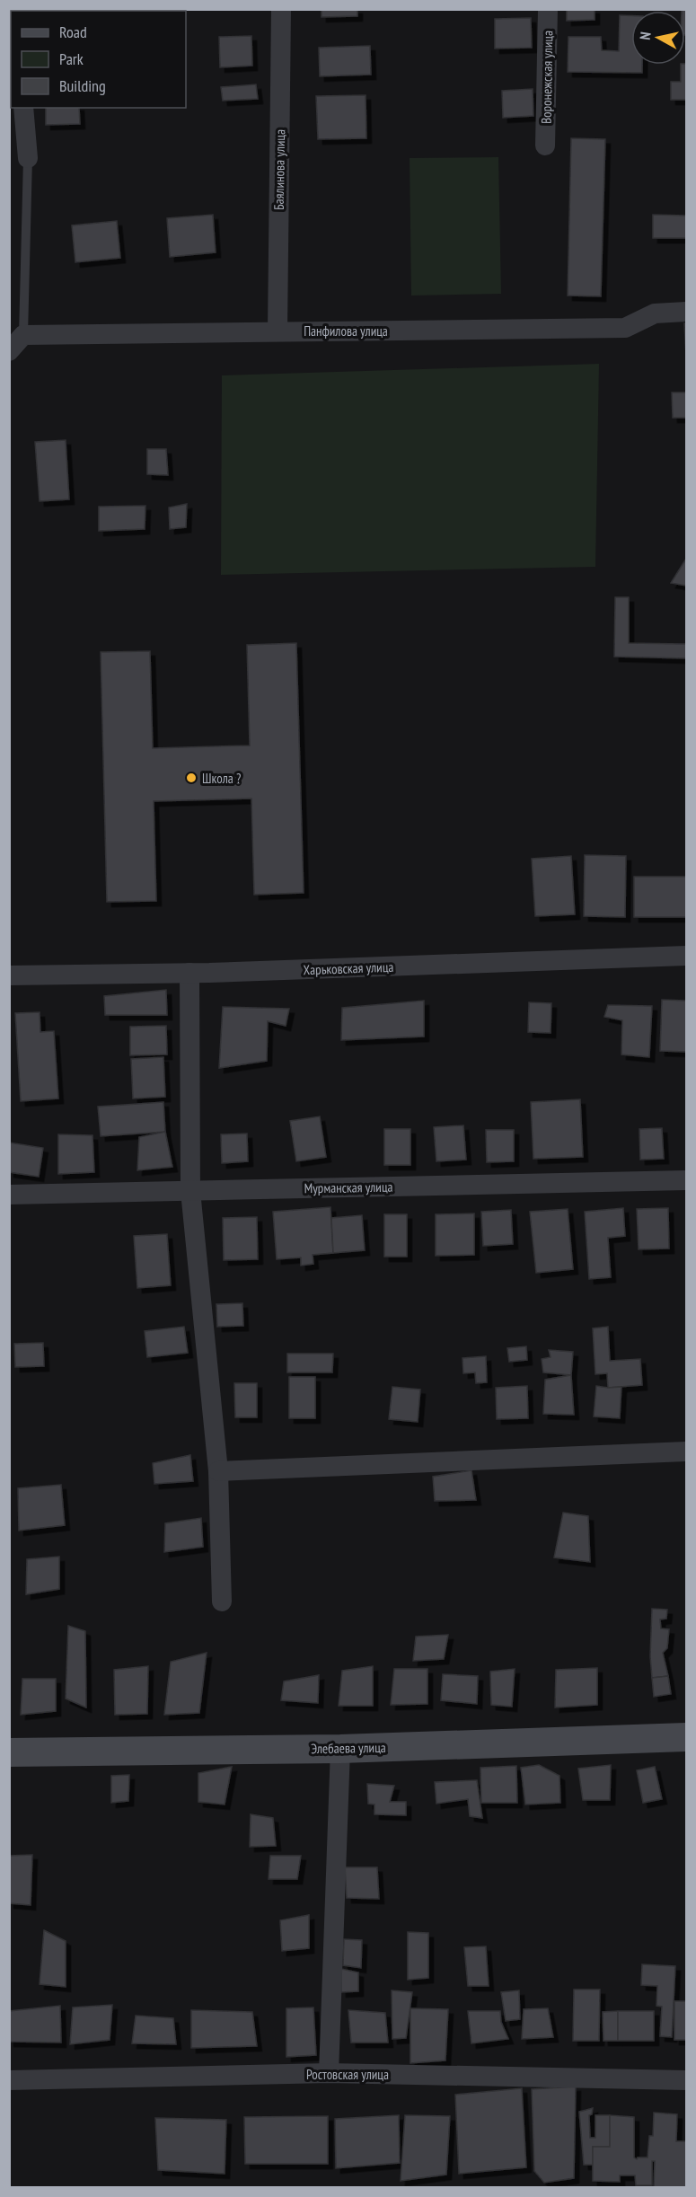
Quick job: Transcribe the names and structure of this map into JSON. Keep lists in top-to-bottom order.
{
  "streets": {
    "main road": ["Элебаева улица"],
    "street": [
      "Воронежская улица",
      "Баялинова улица",
      "Панфилова улица",
      "Харьковская улица",
      "Мурманская улица",
      "Ростовская улица"
    ]
  },
  "crossings": [
    ["Баялинова улица", "Панфилова улица"]
  ],
  "places": ["Школа ?"],
  "legend": ["Road", "Park", "Building"],
  "north": "left"
}
